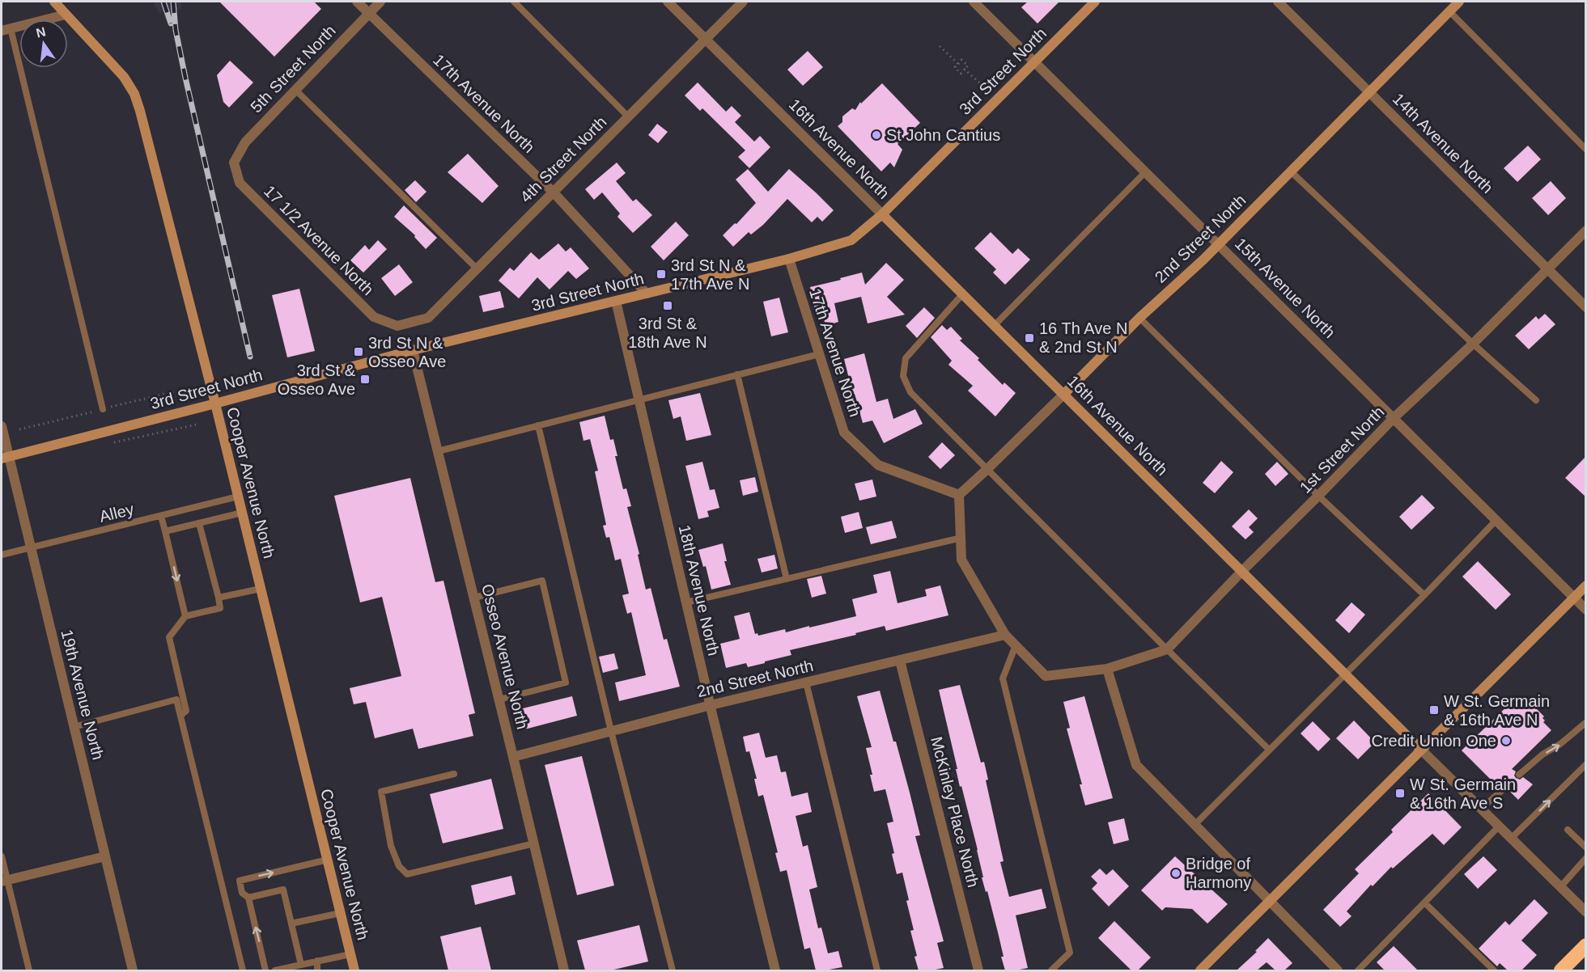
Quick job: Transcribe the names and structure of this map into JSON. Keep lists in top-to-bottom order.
{
  "streets": {
    "street": [
      "5th Street North",
      "3rd Street North",
      "17th Avenue North",
      "14th Avenue North",
      "16th Avenue North",
      "4th Street North",
      "2nd Street North",
      "17 1/2 Avenue North",
      "15th Avenue North",
      "1st Street North",
      "Cooper Avenue North",
      "18th Avenue North",
      "Osseo Avenue North",
      "19th Avenue North",
      "McKinley Place North"
    ],
    "lane": ["Alley"]
  },
  "crossings": [
    ["5th Street North", "17th Avenue North"],
    ["5th Street North", "17 1/2 Avenue North"],
    ["3rd Street North", "17th Avenue North"],
    ["3rd Street North", "16th Avenue North"],
    ["3rd Street North", "15th Avenue North"],
    ["3rd Street North", "Cooper Avenue North"],
    ["3rd Street North", "18th Avenue North"],
    ["3rd Street North", "Osseo Avenue North"],
    ["3rd Street North", "19th Avenue North"],
    ["17th Avenue North", "4th Street North"],
    ["17th Avenue North", "2nd Street North"],
    ["14th Avenue North", "2nd Street North"],
    ["14th Avenue North", "1st Street North"],
    ["16th Avenue North", "4th Street North"],
    ["16th Avenue North", "2nd Street North"],
    ["16th Avenue North", "1st Street North"],
    ["4th Street North", "17 1/2 Avenue North"],
    ["2nd Street North", "15th Avenue North"],
    ["2nd Street North", "18th Avenue North"],
    ["2nd Street North", "Osseo Avenue North"],
    ["2nd Street North", "McKinley Place North"],
    ["15th Avenue North", "1st Street North"],
    ["Cooper Avenue North", "Alley"],
    ["Alley", "19th Avenue North"]
  ],
  "places": {
    "other": ["St John Cantius", "Credit Union One", "Bridge of Harmony"],
    "transit": [
      "3rd St N & 17th Ave N",
      "3rd St & 18th Ave N",
      "16 Th Ave N & 2nd St N",
      "3rd St N & Osseo Ave",
      "3rd St & Osseo Ave",
      "W St. Germain & 16th Ave N",
      "W St. Germain & 16th Ave S"
    ]
  },
  "north": "top"
}
